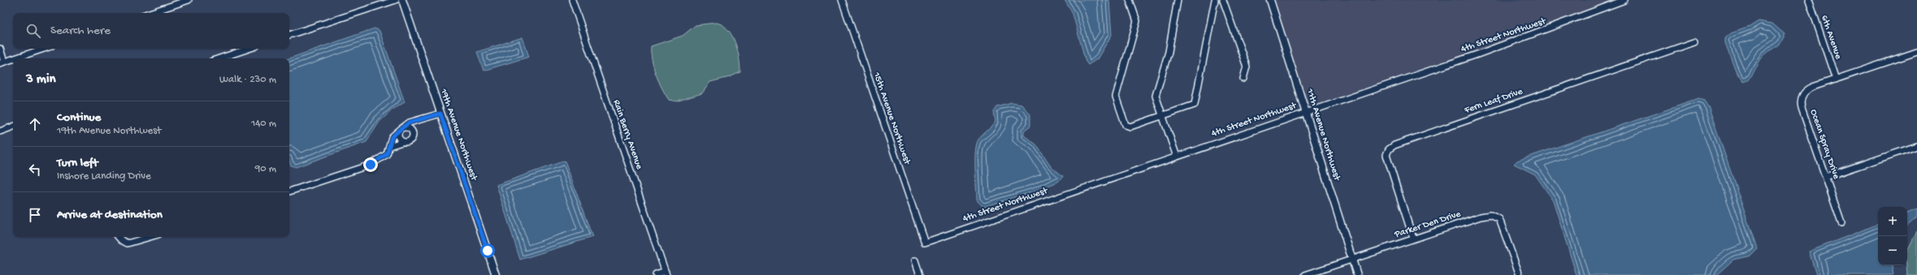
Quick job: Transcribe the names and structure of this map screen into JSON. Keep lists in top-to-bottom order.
{
  "streets": {
    "street": [
      "4th Street Northwest",
      "6th Avenue",
      "Fern Leaf Drive",
      "15th Avenue Northwest",
      "19th Avenue Northwest",
      "Rain Berry Avenue",
      "11th Avenue Northwest",
      "Ocean Spray Drive",
      "Parker Den Drive"
    ]
  },
  "crossings": [
    ["4th Street Northwest", "15th Avenue Northwest"],
    ["4th Street Northwest", "11th Avenue Northwest"],
    ["6th Avenue", "Ocean Spray Drive"],
    ["Fern Leaf Drive", "Parker Den Drive"],
    ["11th Avenue Northwest", "Parker Den Drive"]
  ],
  "page": {
    "search": "Search here",
    "heading": ["3 min", "Walk · 230 m"],
    "list": [
      ["Continue", "19th Avenue Northwest", "140 m"],
      ["Turn left", "Inshore Landing Drive", "90 m"],
      "Arrive at destination"
    ],
    "map_buttons": ["+", "−"]
  }
}
